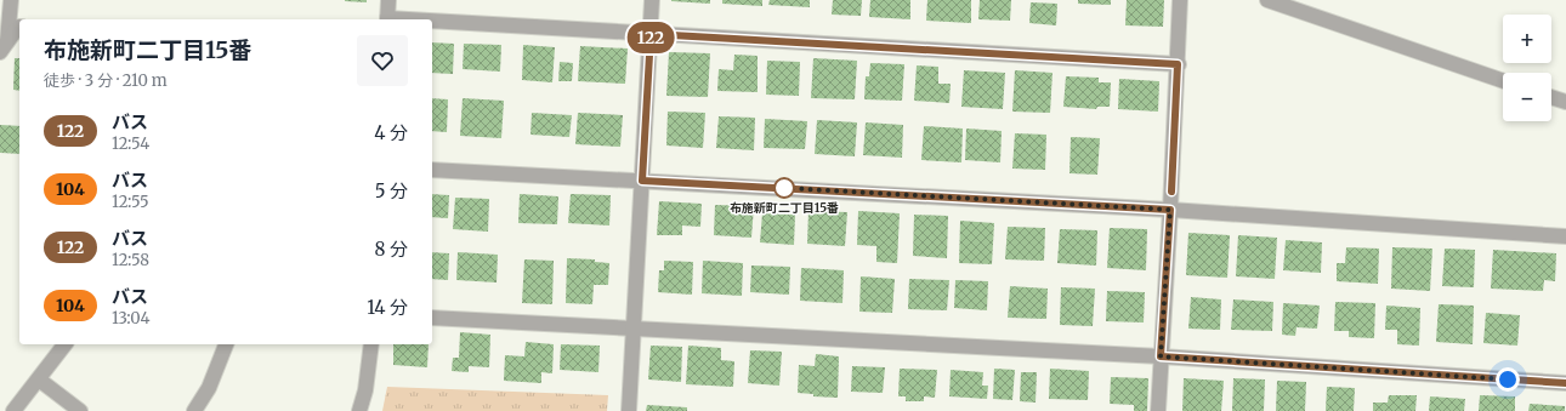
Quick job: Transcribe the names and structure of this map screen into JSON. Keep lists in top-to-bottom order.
{
  "places": ["布施新町二丁目15番"],
  "lines": ["bus line 122"],
  "page": {
    "on_map": "122",
    "map_buttons": ["+", "−"],
    "heading": ["布施新町二丁目15番", "徒歩 · 3 分 · 210 m"],
    "list": [
      {
        "mark": "122",
        "name": "バス",
        "note": "12:54",
        "value": "4 分"
      },
      {
        "mark": "104",
        "name": "バス",
        "note": "12:55",
        "value": "5 分"
      },
      {
        "mark": "122",
        "name": "バス",
        "note": "12:58",
        "value": "8 分"
      },
      {
        "mark": "104",
        "name": "バス",
        "note": "13:04",
        "value": "14 分"
      }
    ]
  }
}
